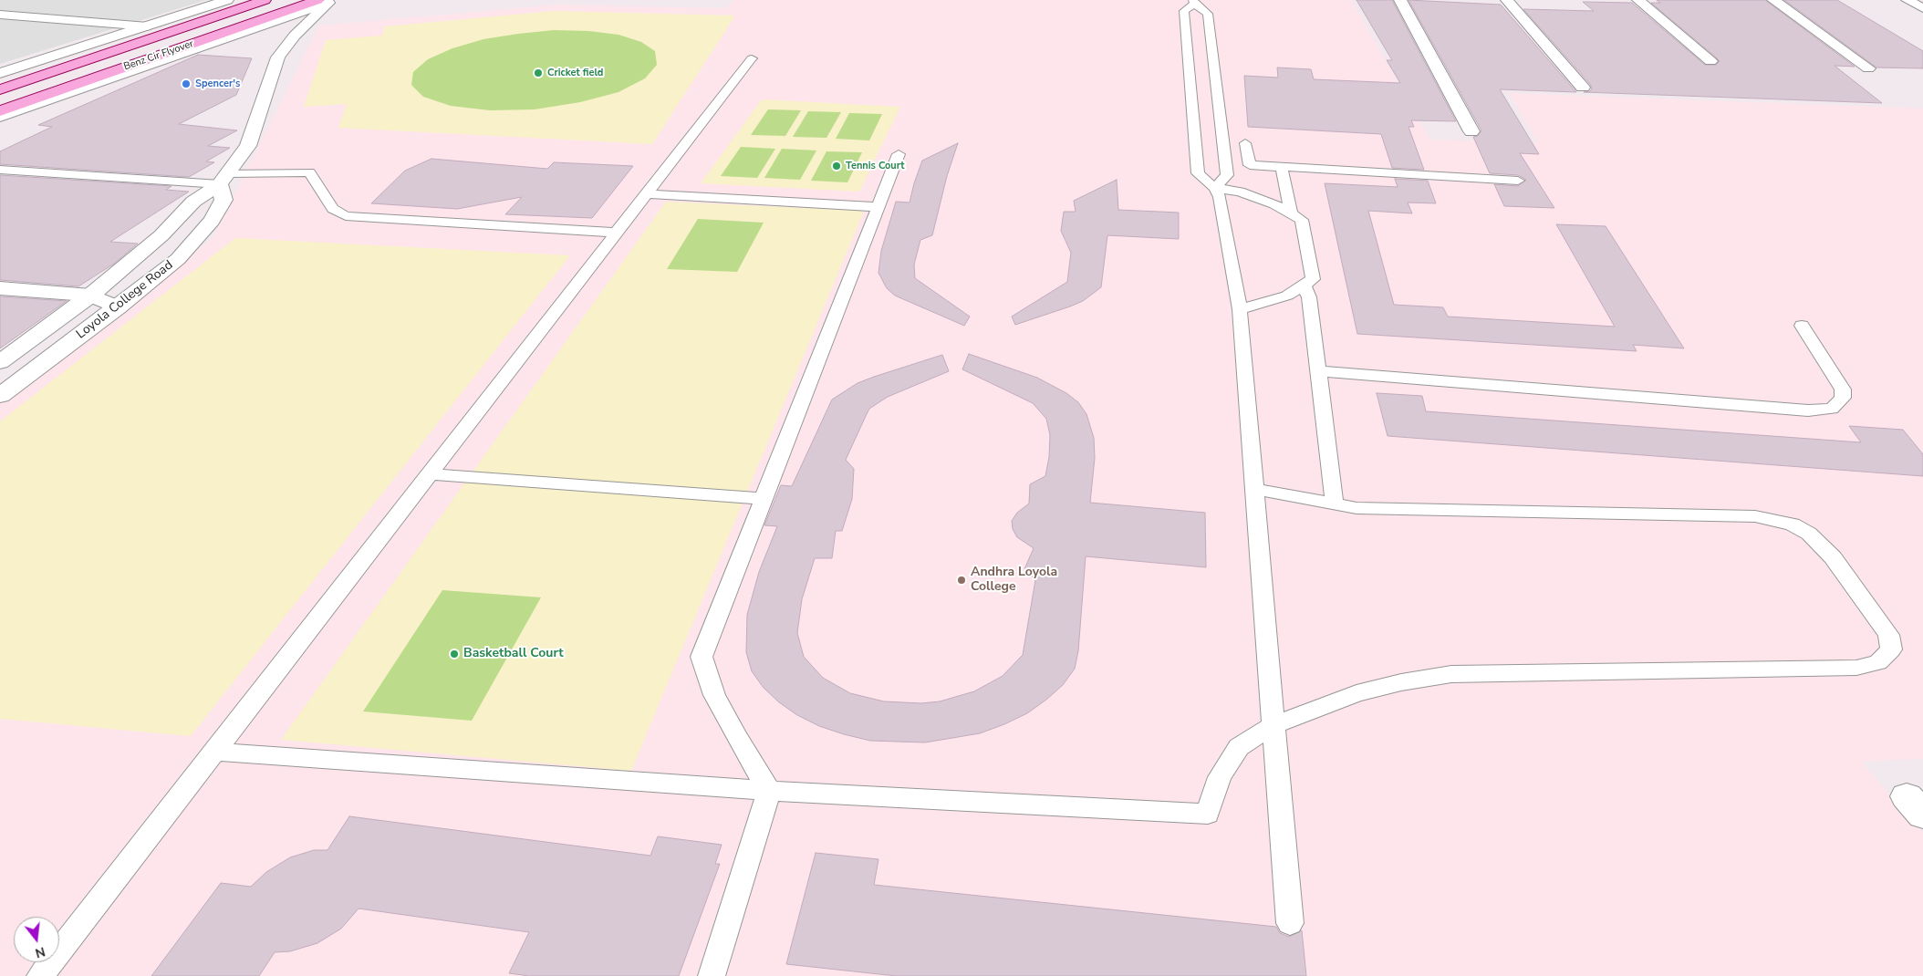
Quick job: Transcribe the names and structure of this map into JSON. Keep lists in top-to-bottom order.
{
  "streets": {
    "main road": ["Benz Cir Flyover"],
    "street": ["Loyola College Road"]
  },
  "crossings": [
    ["Benz Cir Flyover", "Loyola College Road"]
  ],
  "places": [
    "Cricket field",
    "Spencer's",
    "Tennis Court",
    "Andhra Loyola College",
    "Basketball Court"
  ],
  "north": "bottom"
}
